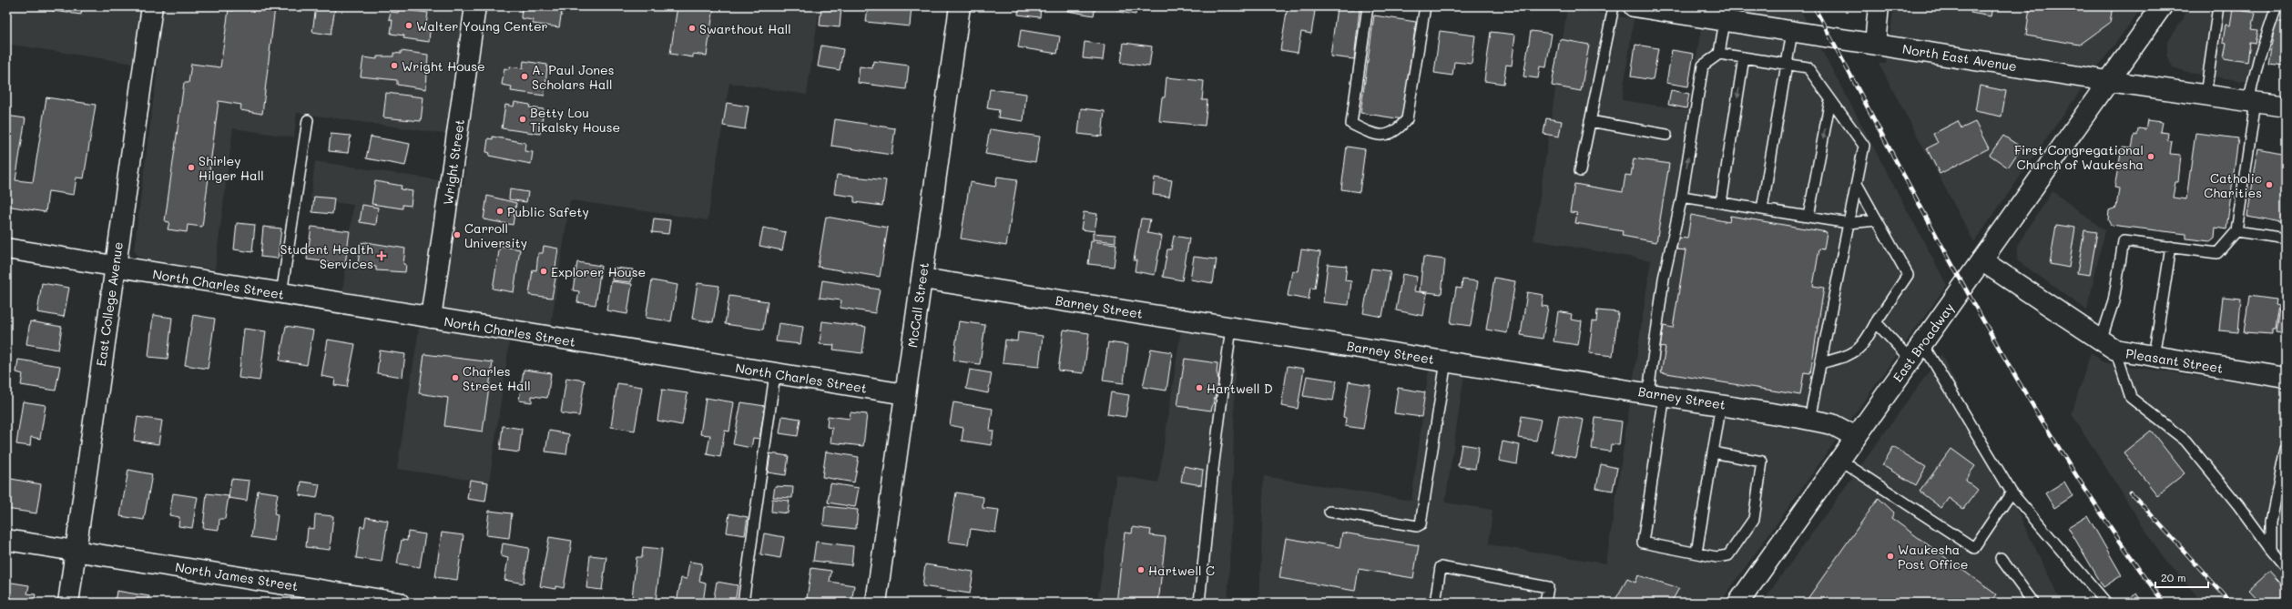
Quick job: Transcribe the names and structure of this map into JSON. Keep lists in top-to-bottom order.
{
  "streets": {
    "street": [
      "North East Avenue",
      "Wright Street",
      "North Charles Street",
      "East College Avenue",
      "McCall Street",
      "Barney Street",
      "East Broadway",
      "Pleasant Street",
      "North James Street"
    ]
  },
  "crossings": [
    ["North East Avenue", "East Broadway"],
    ["Wright Street", "North Charles Street"],
    ["North Charles Street", "East College Avenue"],
    ["North Charles Street", "McCall Street"],
    ["East College Avenue", "North James Street"],
    ["McCall Street", "Barney Street"],
    ["Barney Street", "East Broadway"],
    ["East Broadway", "Pleasant Street"]
  ],
  "places": {
    "other": [
      "Walter Young Center",
      "Swarthout Hall",
      "Wright House",
      "A. Paul Jones Scholars Hall",
      "Betty Lou Tikalsky House",
      "First Congregational Church of Waukesha",
      "Shirley Hilger Hall",
      "Catholic Charities",
      "Public Safety",
      "Carroll University",
      "Explorer House",
      "Charles Street Hall",
      "Hartwell D",
      "Waukesha Post Office",
      "Hartwell C"
    ],
    "health": ["Student Health Services"]
  },
  "scale_bar": "20 m"
}
